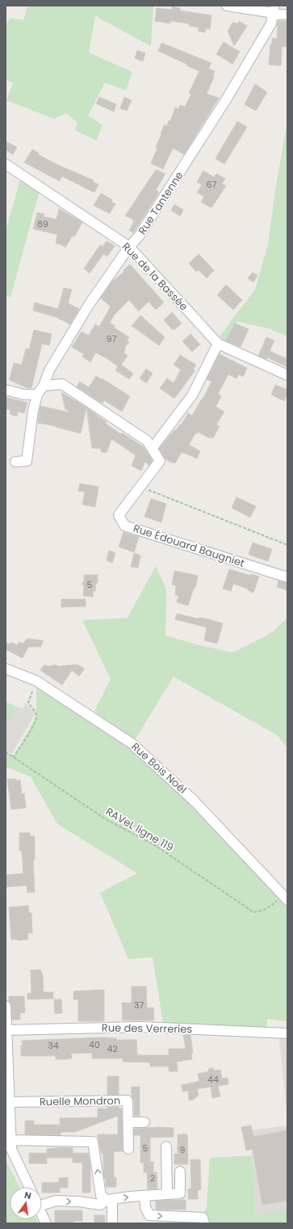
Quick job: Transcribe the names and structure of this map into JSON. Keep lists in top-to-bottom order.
{
  "streets": {
    "street": [
      "Rue Tantenne",
      "Rue de la Bassée",
      "Rue Édouard Baugniet",
      "Rue Bois Noël",
      "Rue des Verreries",
      "Ruelle Mondron"
    ],
    "path": ["RAVeL ligne 119"]
  },
  "crossings": [
    ["Rue Tantenne", "Rue de la Bassée"],
    ["Rue Tantenne", "Rue Édouard Baugniet"],
    ["Rue Bois Noël", "RAVeL ligne 119"]
  ],
  "house_numbers": [
    "67",
    "89",
    "97",
    "5",
    "37",
    "40",
    "34",
    "42",
    "44",
    "5",
    "9",
    "2"
  ],
  "north": "top"
}
